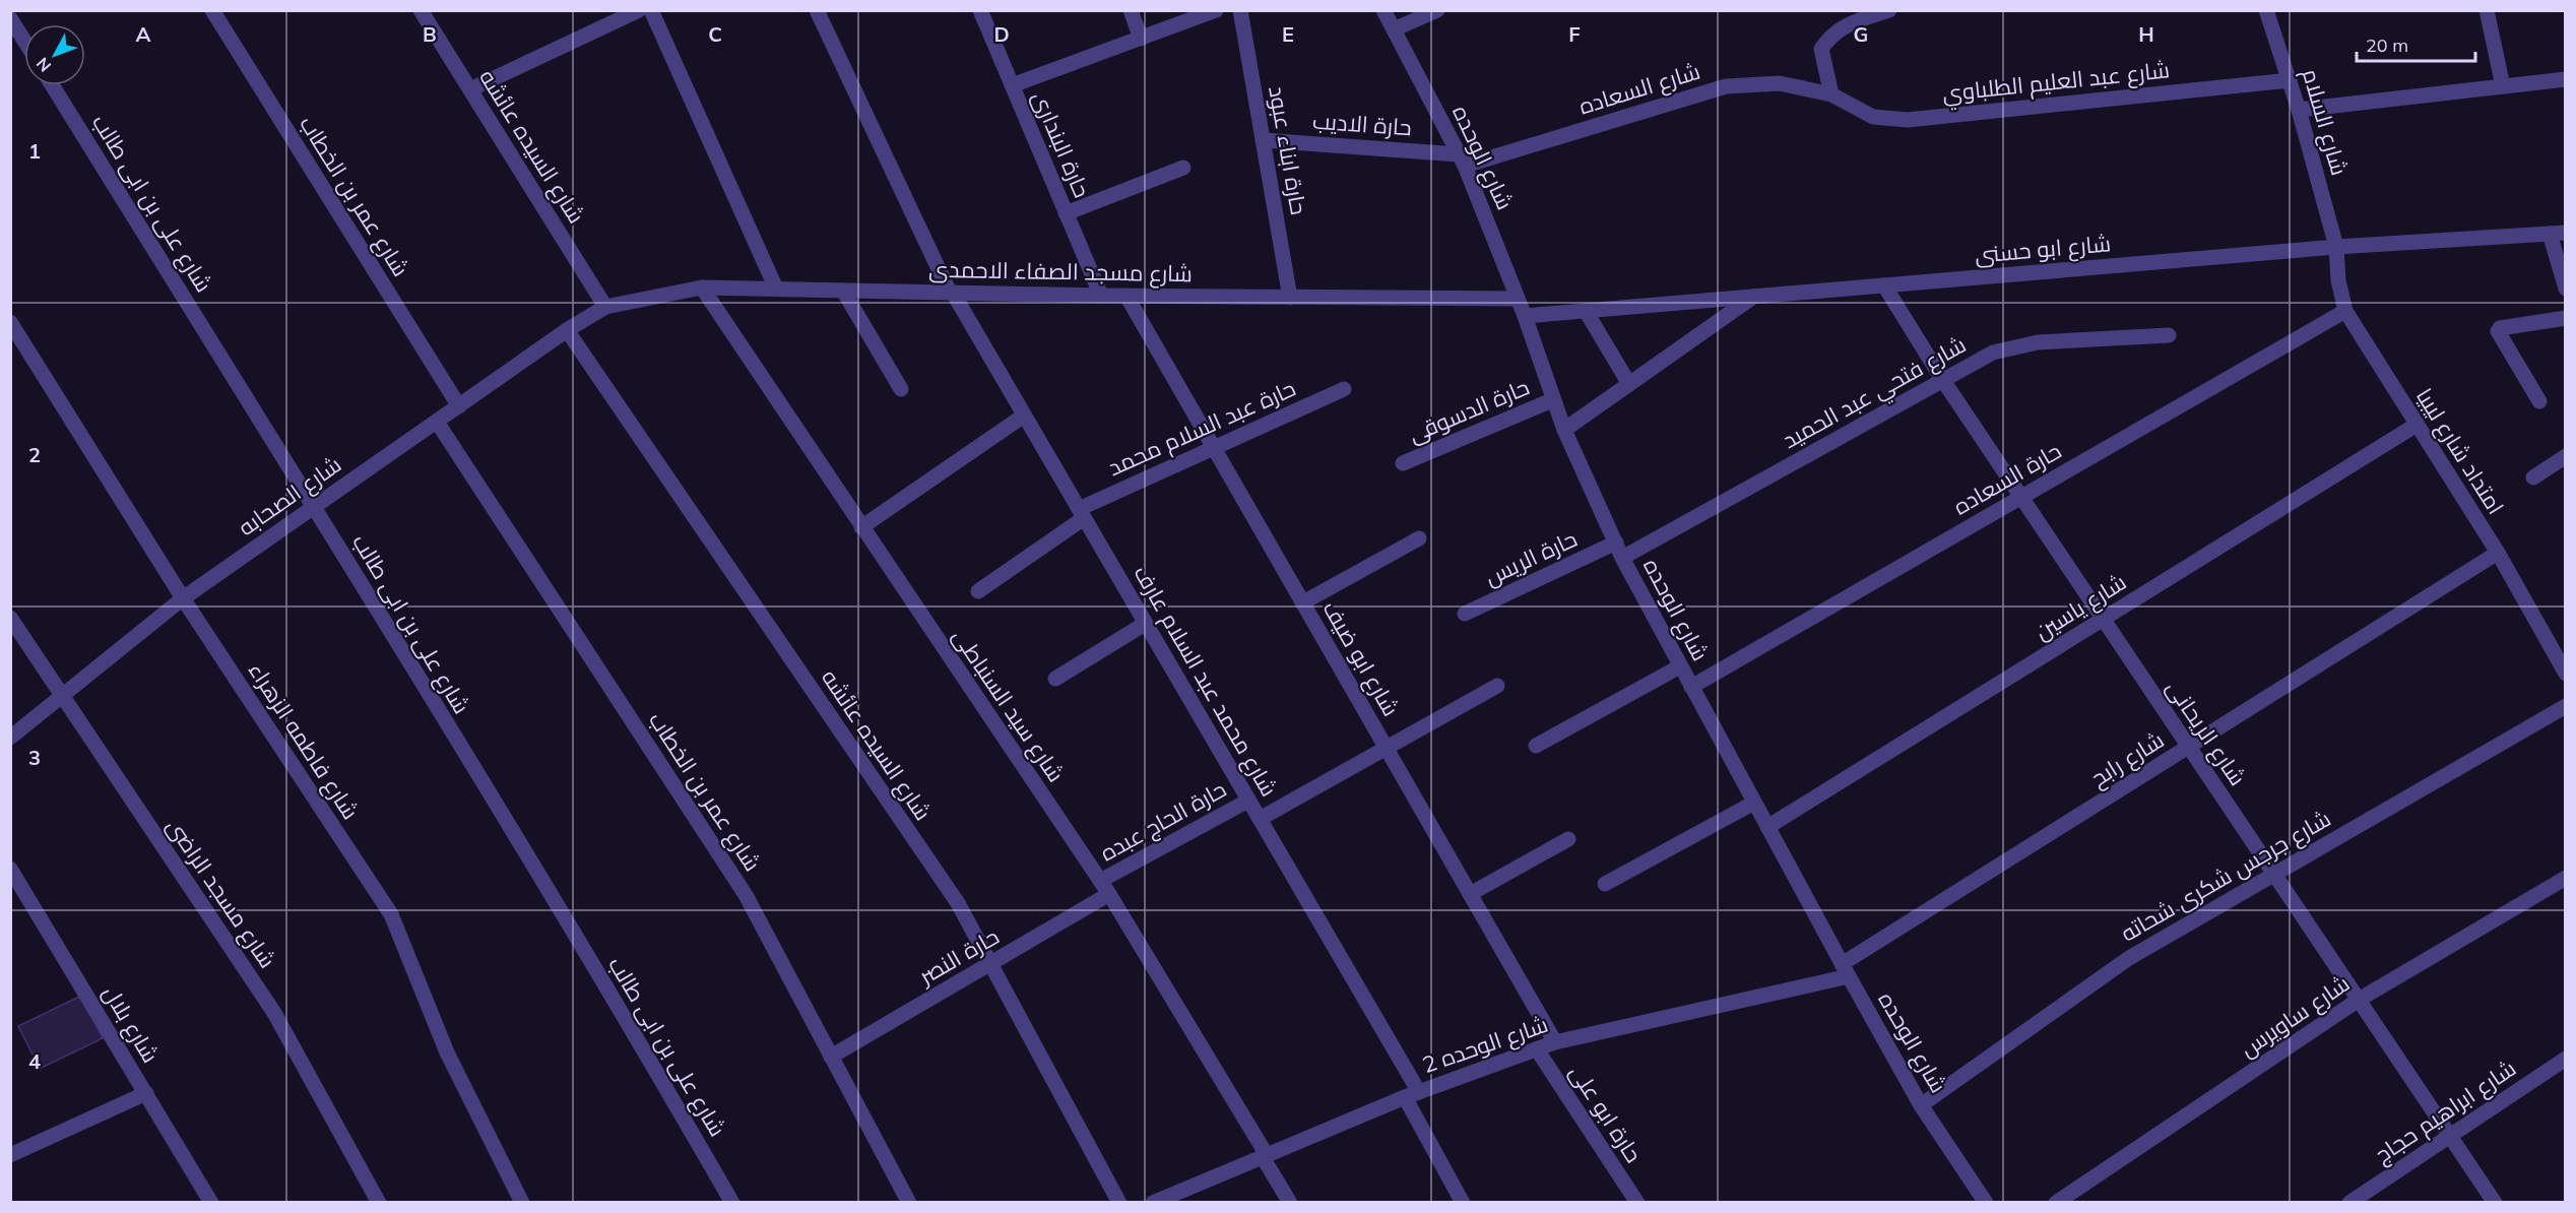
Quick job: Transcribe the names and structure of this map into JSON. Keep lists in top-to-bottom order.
{
  "streets": {
    "street": [
      "شارع عبد العليم الطلباوي",
      "شارع السعاده",
      "شارع السلام",
      "حارة الاديب",
      "حارة البندارى",
      "شارع السيده عائشه",
      "حارة ابناء عبود",
      "شارع الوحده",
      "شارع عمر بن الخطاب",
      "شارع على بن ابى طالب",
      "شارع ابو حسنى",
      "شارع مسجد الصفاء الاحمدى",
      "شارع فتحي عبد الحميد",
      "حارة الدسوقى",
      "حارة عبد السلام محمد",
      "امتداد شارع ليبيا",
      "حارة السعاده",
      "شارع الصحابه",
      "حارة الريس",
      "شارع ياسين",
      "شارع ابو ضيف",
      "شارع محمد عبد السلام عارف",
      "شارع سيد السنباطى",
      "شارع الريحانى",
      "شارع فاطمه الزهراء",
      "شارع رابح",
      "حارة الحاج عبده",
      "شارع جرجس شكرى شحاته",
      "شارع مسجد الراضى",
      "حارة النصر",
      "شارع ساويرس",
      "شارع بلال",
      "شارع الوحده 2",
      "شارع ابراهيم حجاج",
      "حارة ابو على"
    ]
  },
  "crossings": [
    ["شارع عبد العليم الطلباوي", "شارع السعاده"],
    ["شارع عبد العليم الطلباوي", "شارع السلام"],
    ["شارع السعاده", "حارة الاديب"],
    ["شارع السعاده", "شارع الوحده"],
    ["شارع السلام", "شارع ابو حسنى"],
    ["شارع السلام", "امتداد شارع ليبيا"],
    ["حارة الاديب", "حارة ابناء عبود"],
    ["حارة الاديب", "شارع الوحده"],
    ["حارة البندارى", "شارع مسجد الصفاء الاحمدى"],
    ["شارع السيده عائشه", "شارع مسجد الصفاء الاحمدى"],
    ["شارع السيده عائشه", "شارع الصحابه"],
    ["شارع السيده عائشه", "حارة النصر"],
    ["حارة ابناء عبود", "شارع مسجد الصفاء الاحمدى"],
    ["شارع الوحده", "شارع ابو حسنى"],
    ["شارع الوحده", "شارع مسجد الصفاء الاحمدى"],
    ["شارع الوحده", "شارع فتحي عبد الحميد"],
    ["شارع الوحده", "حارة الدسوقى"],
    ["شارع الوحده", "حارة السعاده"],
    ["شارع الوحده", "حارة الريس"],
    ["شارع الوحده", "شارع ياسين"],
    ["شارع الوحده", "شارع رابح"],
    ["شارع الوحده", "شارع جرجس شكرى شحاته"],
    ["شارع الوحده", "شارع الوحده 2"],
    ["شارع عمر بن الخطاب", "شارع الصحابه"],
    ["شارع عمر بن الخطاب", "حارة النصر"],
    ["شارع على بن ابى طالب", "شارع الصحابه"],
    ["شارع ابو حسنى", "امتداد شارع ليبيا"],
    ["شارع ابو حسنى", "شارع الريحانى"],
    ["شارع مسجد الصفاء الاحمدى", "شارع الصحابه"],
    ["شارع مسجد الصفاء الاحمدى", "شارع ابو ضيف"],
    ["شارع مسجد الصفاء الاحمدى", "شارع محمد عبد السلام عارف"],
    ["شارع مسجد الصفاء الاحمدى", "شارع سيد السنباطى"],
    ["شارع فتحي عبد الحميد", "شارع الريحانى"],
    ["حارة عبد السلام محمد", "شارع ابو ضيف"],
    ["حارة عبد السلام محمد", "شارع محمد عبد السلام عارف"],
    ["امتداد شارع ليبيا", "حارة السعاده"],
    ["امتداد شارع ليبيا", "شارع ياسين"],
    ["امتداد شارع ليبيا", "شارع رابح"],
    ["حارة السعاده", "شارع الريحانى"],
    ["شارع الصحابه", "شارع فاطمه الزهراء"],
    ["شارع الصحابه", "شارع مسجد الراضى"],
    ["شارع ياسين", "شارع الريحانى"],
    ["شارع ابو ضيف", "شارع الوحده 2"],
    ["شارع محمد عبد السلام عارف", "حارة الحاج عبده"],
    ["شارع محمد عبد السلام عارف", "شارع الوحده 2"],
    ["شارع سيد السنباطى", "حارة الحاج عبده"],
    ["شارع سيد السنباطى", "حارة النصر"],
    ["شارع سيد السنباطى", "شارع الوحده 2"],
    ["شارع الريحانى", "شارع رابح"],
    ["شارع الريحانى", "شارع جرجس شكرى شحاته"],
    ["شارع الريحانى", "شارع ساويرس"],
    ["شارع الريحانى", "شارع ابراهيم حجاج"],
    ["شارع رابح", "شارع الوحده 2"],
    ["حارة الحاج عبده", "حارة النصر"],
    ["شارع الوحده 2", "حارة ابو على"]
  ],
  "scale_bar": "20 m",
  "north": "bottom left",
  "grid": {
    "columns": [
      "A",
      "B",
      "C",
      "D",
      "E",
      "F",
      "G",
      "H"
    ],
    "rows": [
      "1",
      "2",
      "3",
      "4"
    ]
  }
}
